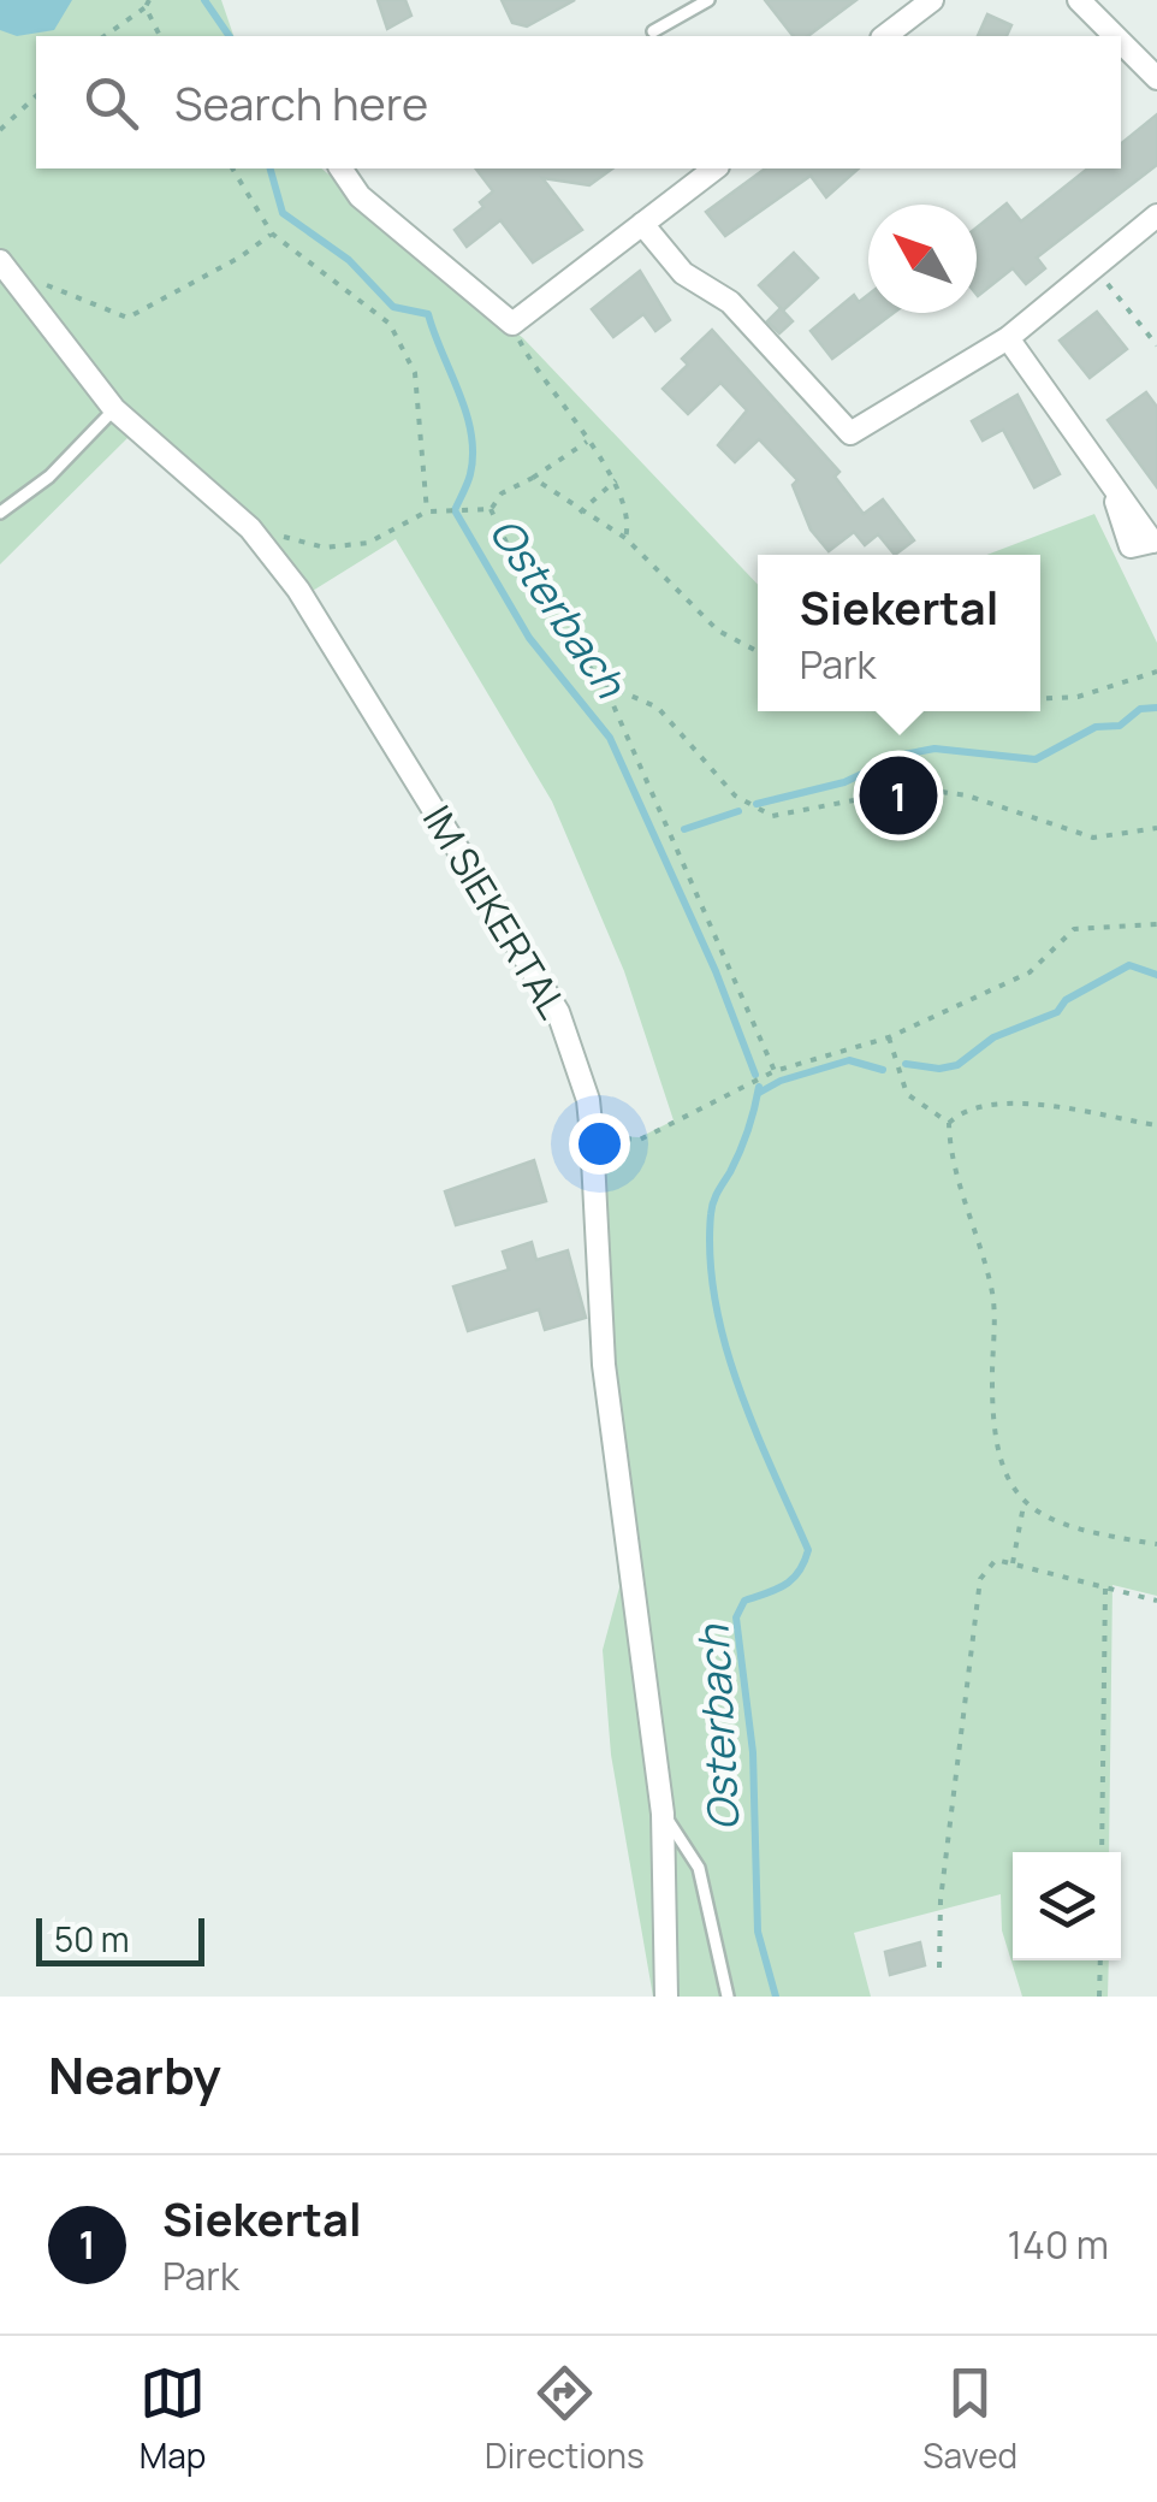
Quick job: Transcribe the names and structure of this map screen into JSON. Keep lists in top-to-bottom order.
{
  "streets": {
    "street": ["IM SIEKERTAL"]
  },
  "water": ["Osterbach"],
  "scale_bar": "50 m",
  "north": "top left",
  "page": {
    "search": "Search here",
    "popup": ["Siekertal", "Park"],
    "pins": "1",
    "scale": "50 m",
    "heading": "Nearby",
    "list": [
      {
        "mark": "1",
        "name": "Siekertal",
        "note": "Park",
        "value": "140 m"
      }
    ],
    "nav": ["Map", "Directions", "Saved"]
  }
}
